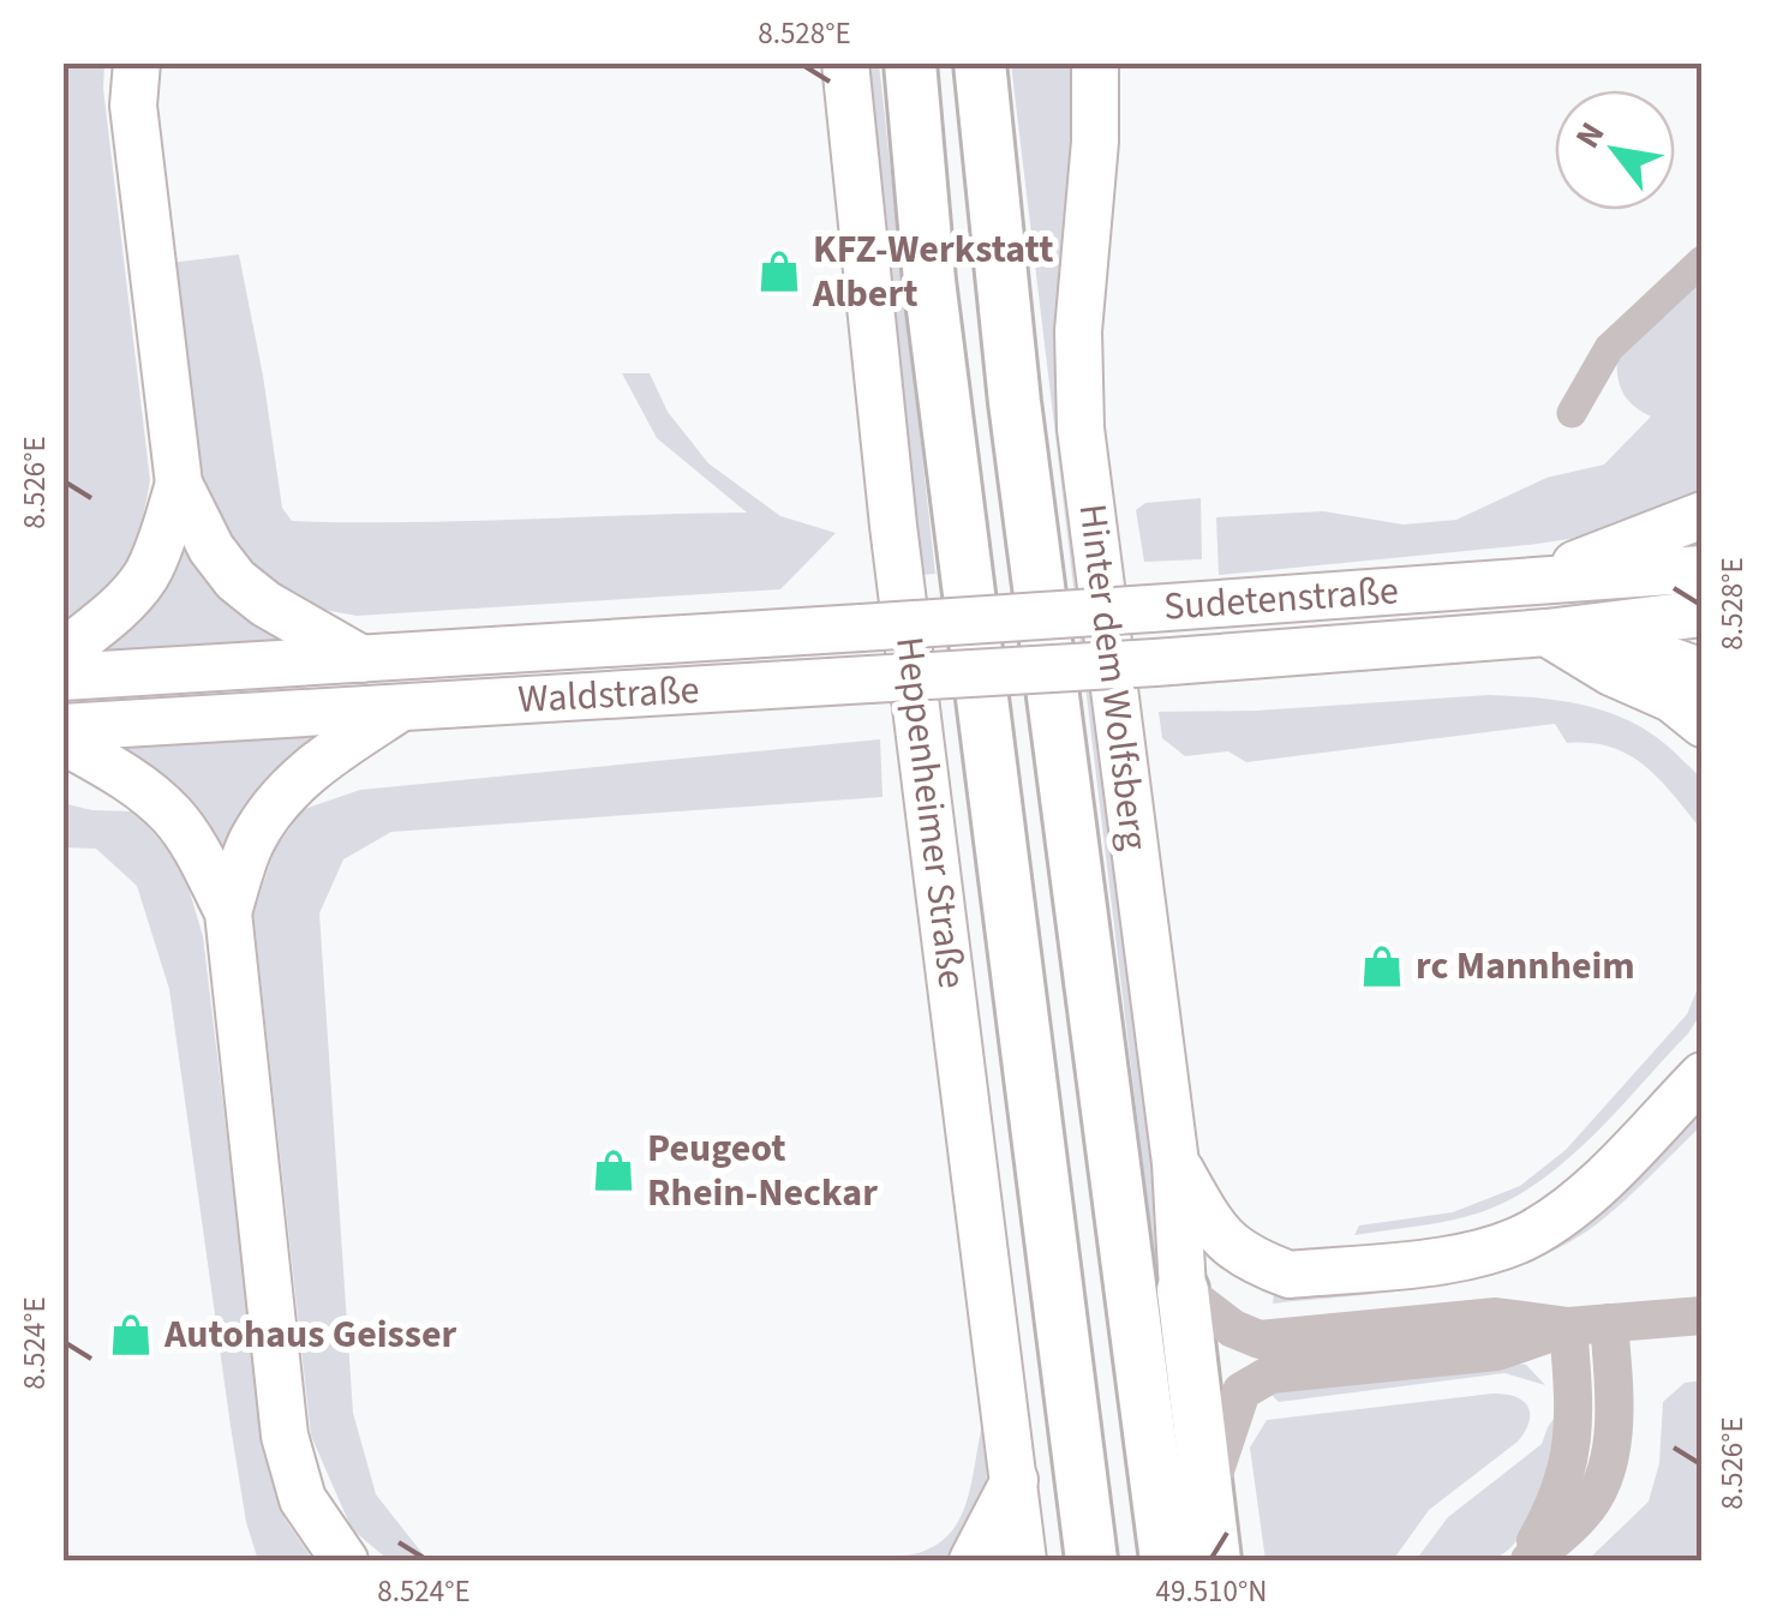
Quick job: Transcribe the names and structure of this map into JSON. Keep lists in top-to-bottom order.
{
  "streets": {
    "main road": [
      "Sudetenstraße",
      "Hinter dem Wolfsberg",
      "Waldstraße",
      "Heppenheimer Straße"
    ]
  },
  "crossings": [
    ["Sudetenstraße", "Waldstraße"]
  ],
  "places": {
    "shop": [
      "KFZ-Werkstatt Albert",
      "rc Mannheim",
      "Peugeot Rhein-Neckar",
      "Autohaus Geisser"
    ]
  },
  "north": "top left",
  "coordinates": [
    "8.528°E",
    "8.526°E",
    "8.524°E",
    "49.510°N"
  ]
}
